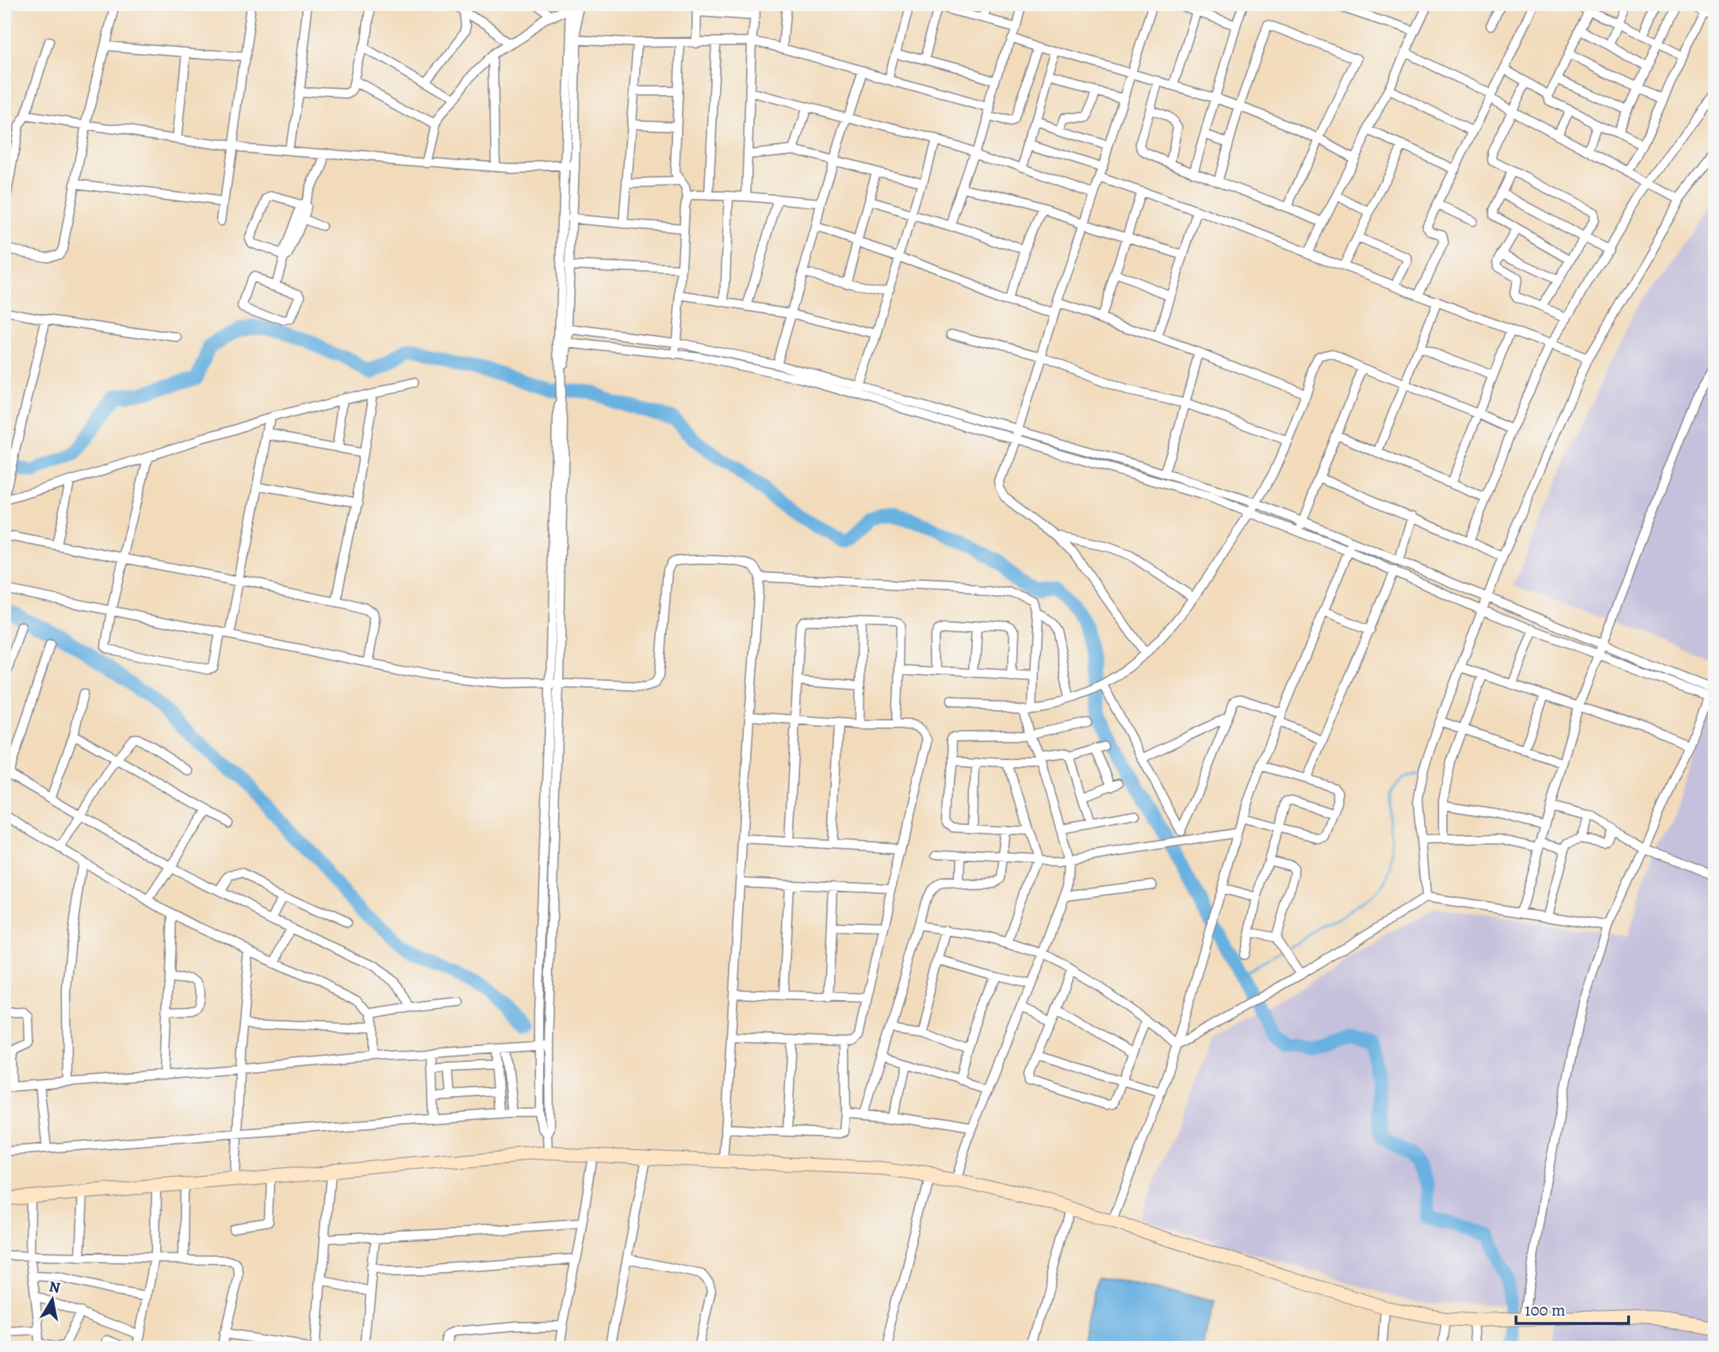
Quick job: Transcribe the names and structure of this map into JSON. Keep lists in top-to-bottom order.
{
  "scale_bar": "100 m",
  "north": "top"
}
